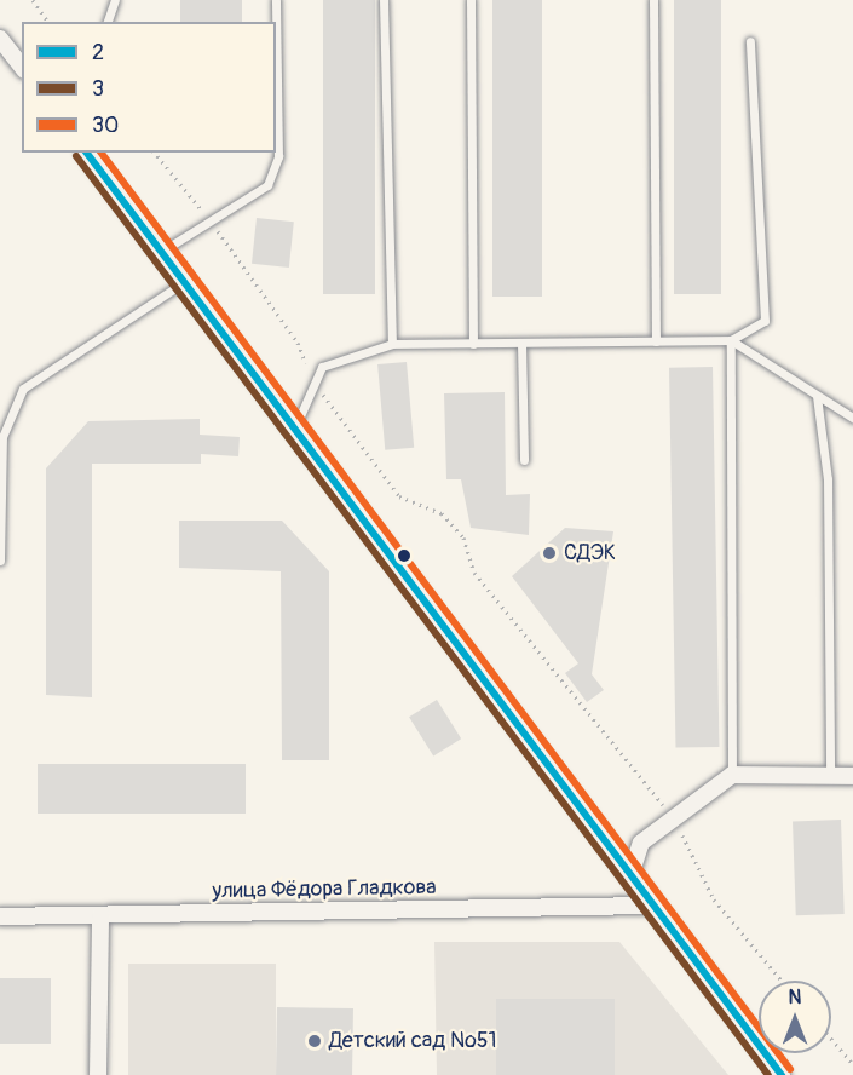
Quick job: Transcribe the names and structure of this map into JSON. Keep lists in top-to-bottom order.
{
  "streets": {
    "street": ["улица Фёдора Гладкова"]
  },
  "places": ["СДЭК", "Детский сад №51"],
  "lines": ["transit line 2", "transit line 30", "transit line 3"],
  "legend": ["2", "3", "30"],
  "north": "top"
}
